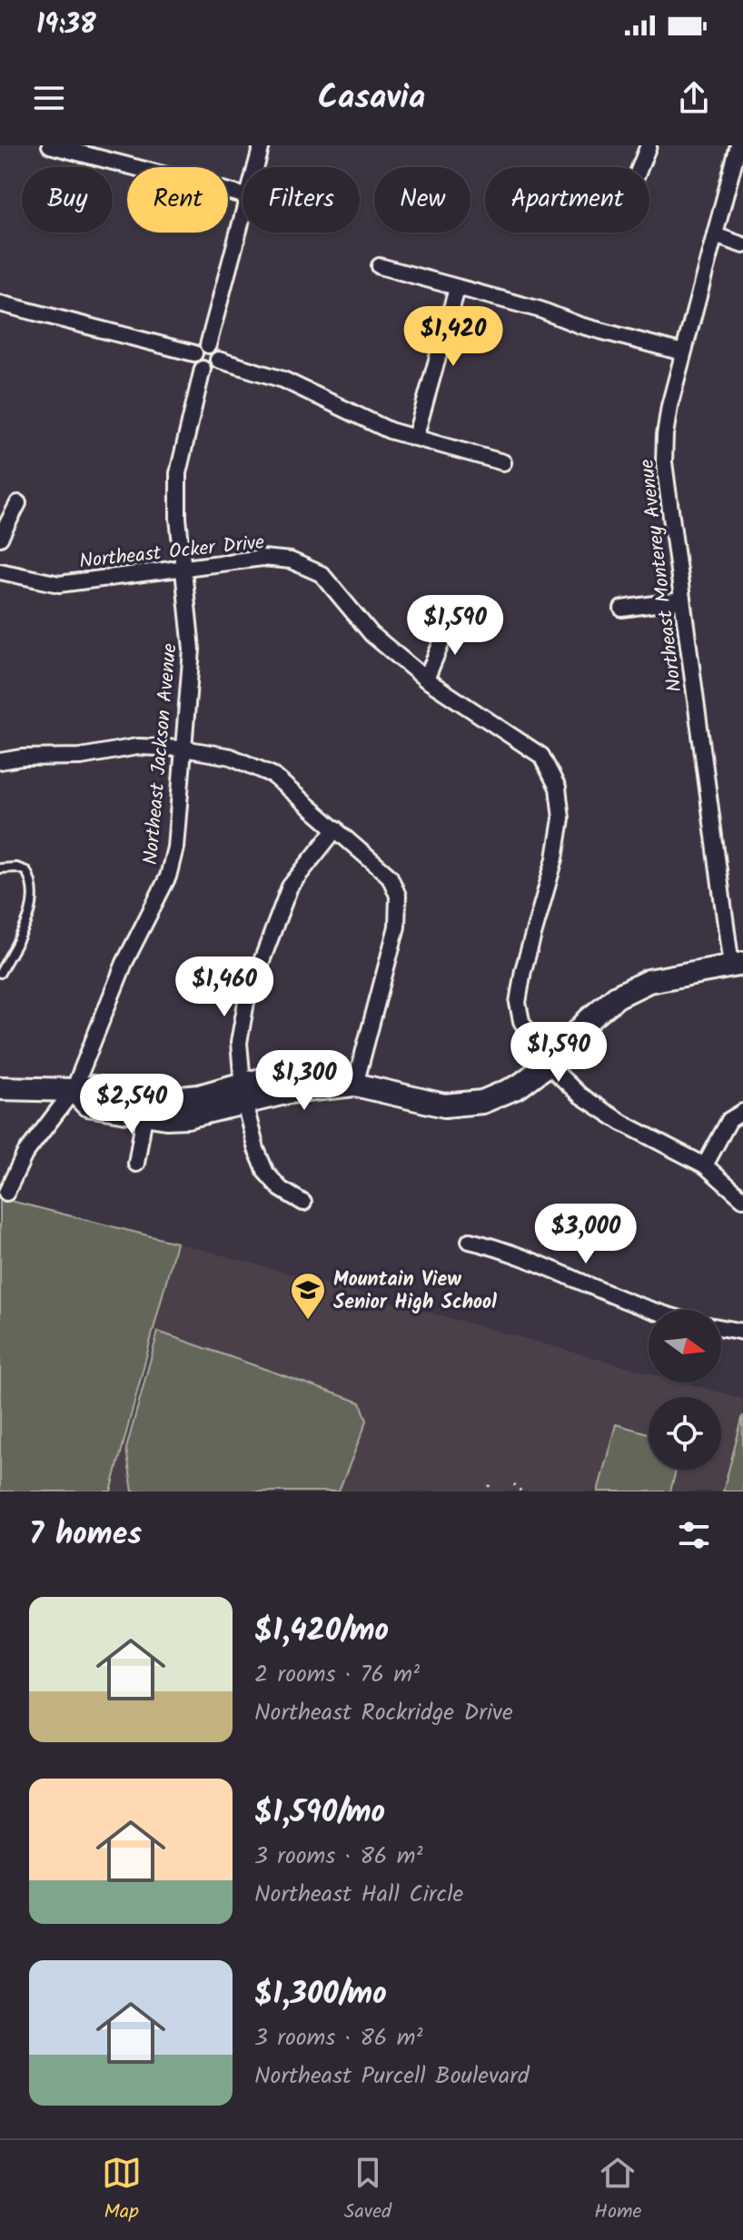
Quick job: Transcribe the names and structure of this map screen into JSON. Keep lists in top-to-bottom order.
{
  "streets": {
    "street": ["Northeast Ocker Drive", "Northeast Monterey Avenue", "Northeast Jackson Avenue"]
  },
  "crossings": [
    ["Northeast Ocker Drive", "Northeast Jackson Avenue"]
  ],
  "places": {
    "school or university": ["Mountain View Senior High School"]
  },
  "north": "right",
  "page": {
    "status": "19:38",
    "header": "Casavia",
    "chip": [
      "Buy",
      "Rent",
      "Filters",
      "New",
      "Apartment"
    ],
    "price": [
      "$1,420",
      "$1,590",
      "$1,460",
      "$1,590",
      "$1,300",
      "$2,540",
      "$3,000"
    ],
    "heading": "7 homes",
    "list": [
      {
        "name": "$1,420/mo",
        "note": "2 rooms · 76 m² · Northeast Rockridge Drive"
      },
      {
        "name": "$1,590/mo",
        "note": "3 rooms · 86 m² · Northeast Hall Circle"
      },
      {
        "name": "$1,300/mo",
        "note": "3 rooms · 86 m² · Northeast Purcell Boulevard"
      }
    ],
    "tabs": ["Map", "Saved", "Home"]
  }
}
